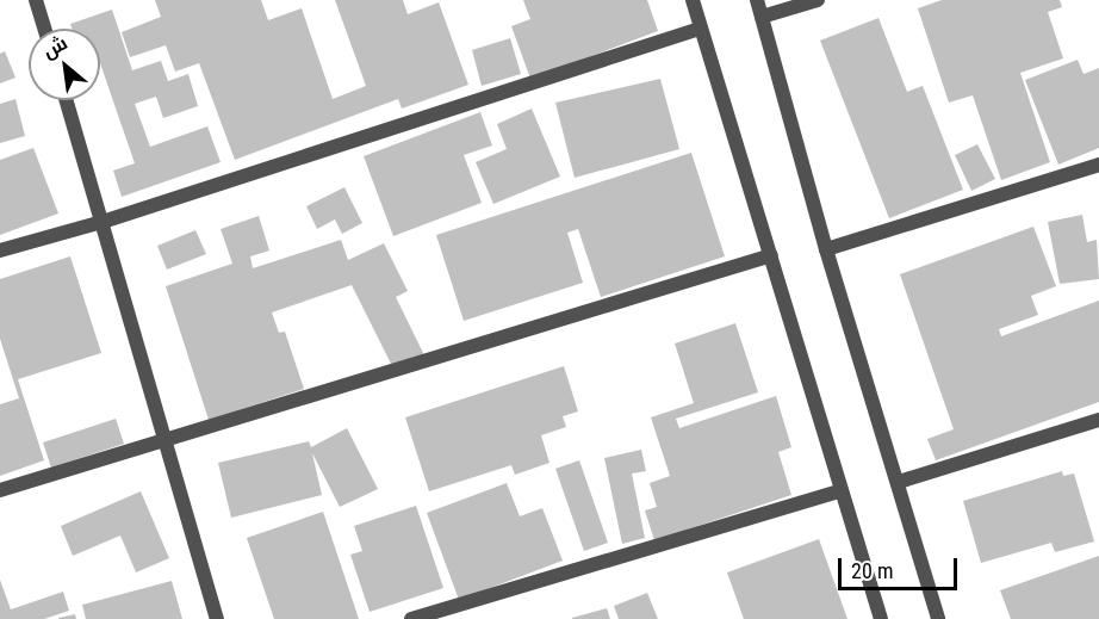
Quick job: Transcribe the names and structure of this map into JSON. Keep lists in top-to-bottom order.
{
  "scale_bar": "20 m",
  "north": "top left"
}
